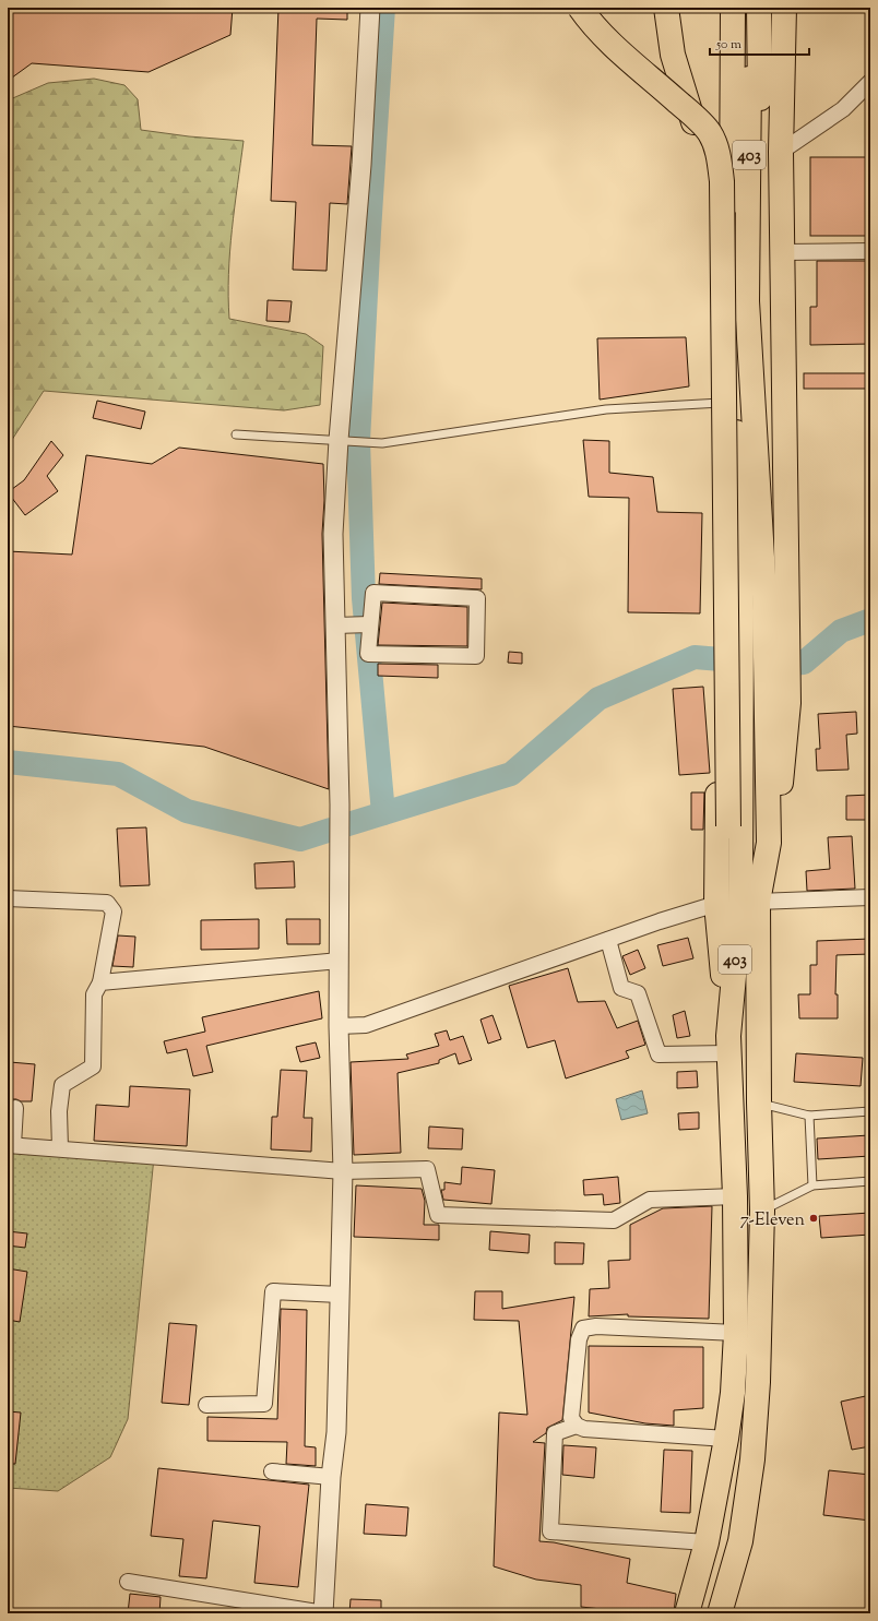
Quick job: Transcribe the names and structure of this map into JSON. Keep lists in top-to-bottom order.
{
  "streets": {
    "highway": ["403"]
  },
  "places": ["7-Eleven"],
  "scale_bar": "50 m"
}
